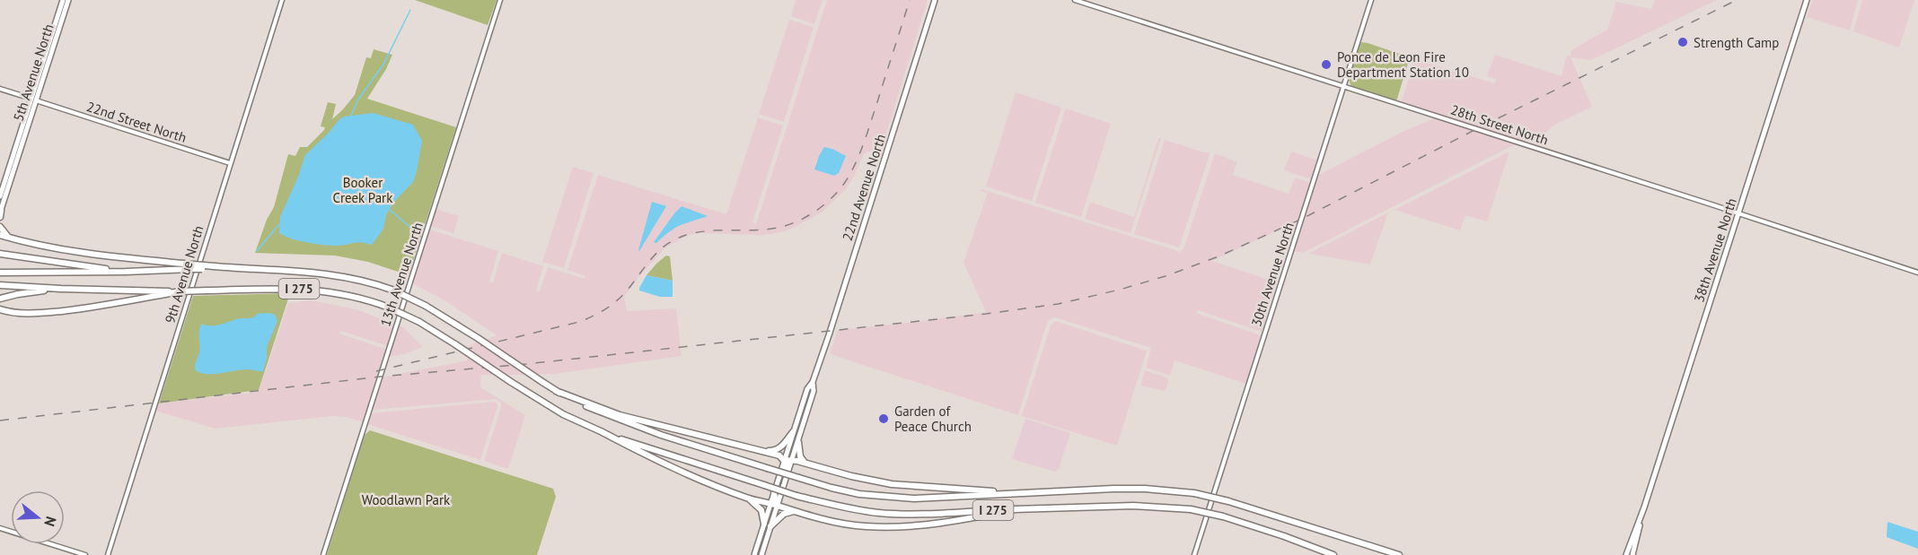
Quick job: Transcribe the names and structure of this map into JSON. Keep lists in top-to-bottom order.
{
  "streets": {
    "highway": ["I 275"],
    "main road": ["5th Avenue North", "22nd Avenue North", "38th Avenue North"],
    "street": [
      "22nd Street North",
      "28th Street North",
      "9th Avenue North",
      "13th Avenue North",
      "30th Avenue North"
    ]
  },
  "crossings": [
    ["5th Avenue North", "22nd Street North"],
    ["22nd Street North", "9th Avenue North"],
    ["28th Street North", "38th Avenue North"],
    ["28th Street North", "30th Avenue North"]
  ],
  "parks": ["Booker Creek Park", "Woodlawn Park"],
  "places": ["Strength Camp", "Ponce de Leon Fire Department Station 10", "Garden of Peace Church"],
  "north": "right"
}
